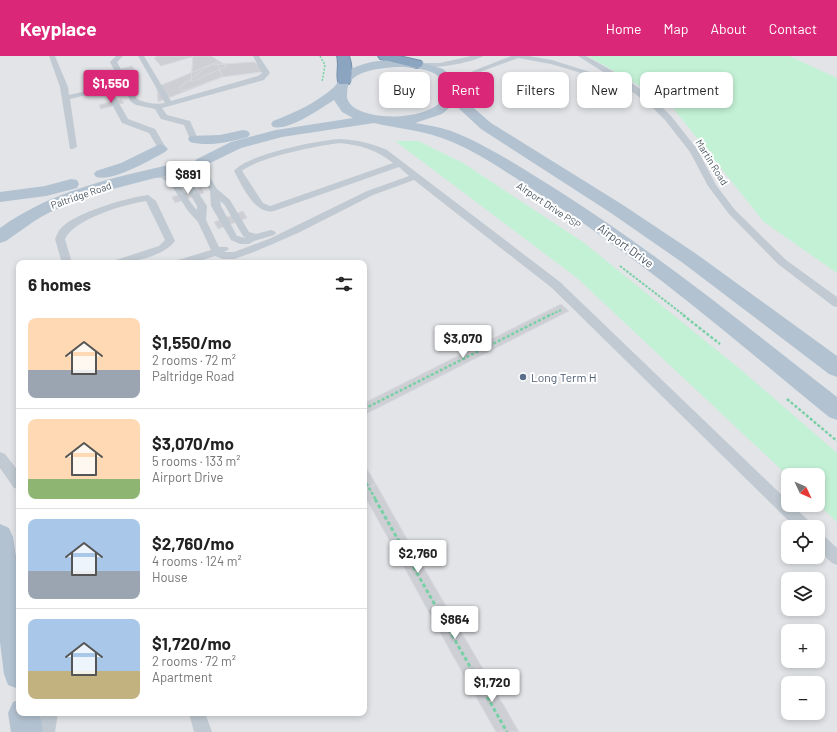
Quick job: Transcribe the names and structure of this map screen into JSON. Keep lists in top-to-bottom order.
{
  "streets": {
    "main road": ["Paltridge Road", "Airport Drive"],
    "lane": ["Martin Road"]
  },
  "crossings": [
    ["Paltridge Road", "Airport Drive"]
  ],
  "places": ["Long Term H"],
  "north": "bottom right",
  "page": {
    "header": "Keyplace",
    "nav": [
      "Home",
      "Map",
      "About",
      "Contact"
    ],
    "price": [
      "$1,550",
      "$891",
      "$3,070",
      "$2,760",
      "$864",
      "$1,720"
    ],
    "chip": [
      "Buy",
      "Rent",
      "Filters",
      "New",
      "Apartment"
    ],
    "heading": "6 homes",
    "list": [
      {
        "name": "$1,550/mo",
        "note": "2 rooms · 72 m² · Paltridge Road"
      },
      {
        "name": "$3,070/mo",
        "note": "5 rooms · 133 m² · Airport Drive"
      },
      {
        "name": "$2,760/mo",
        "note": "4 rooms · 124 m² · House"
      },
      {
        "name": "$1,720/mo",
        "note": "2 rooms · 72 m² · Apartment"
      }
    ],
    "map_buttons": ["+", "−"]
  }
}
